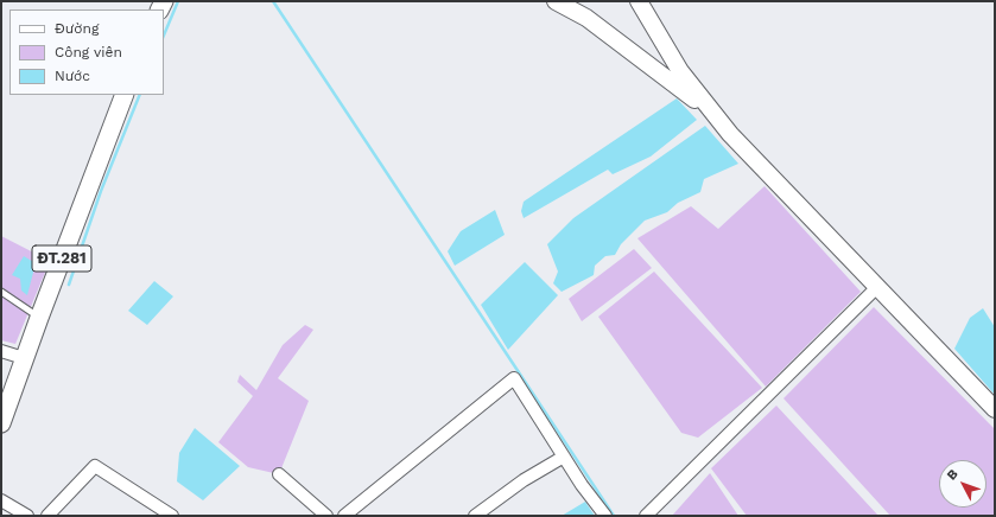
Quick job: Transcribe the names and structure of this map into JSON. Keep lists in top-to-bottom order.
{
  "streets": {
    "main road": ["ĐT.281"]
  },
  "legend": ["Đường", "Công viên", "Nước"],
  "north": "top left"
}
